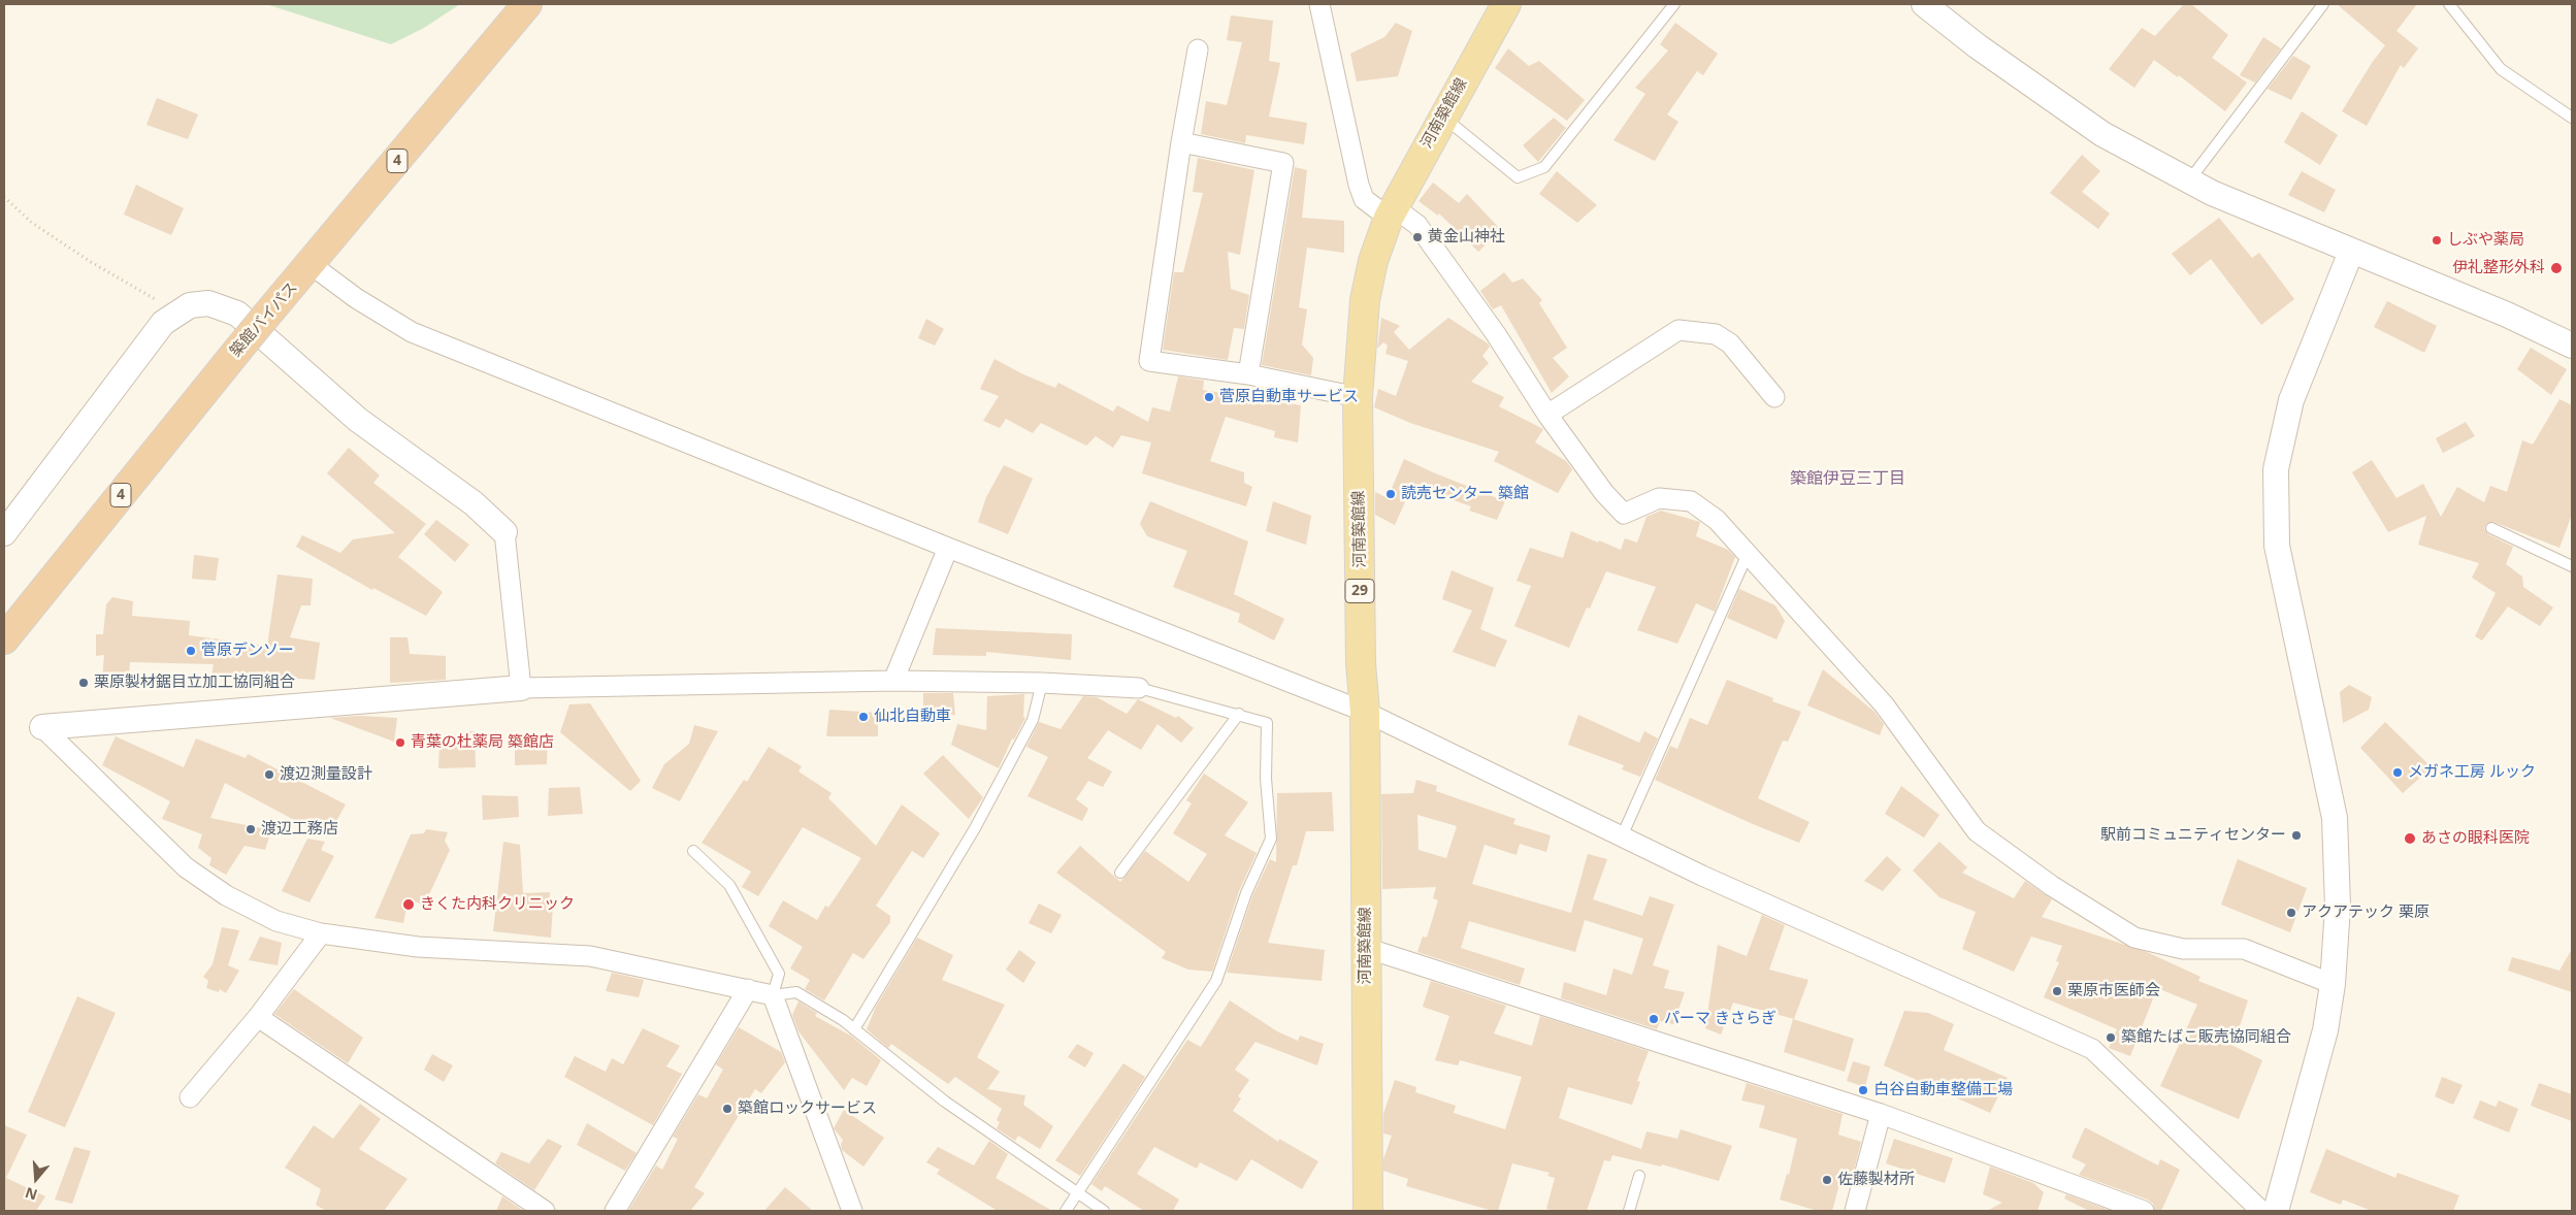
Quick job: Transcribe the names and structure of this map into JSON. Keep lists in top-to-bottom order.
{
  "streets": {
    "highway": ["4", "築館バイパス"],
    "main road": ["河南築館線", "29"]
  },
  "districts": ["築館伊豆三丁目"],
  "places": [
    "黄金山神社",
    "しぶや薬局",
    "伊礼整形外科",
    "菅原自動車サービス",
    "読売センター 築館",
    "菅原デンソー",
    "栗原製材鋸目立加工協同組合",
    "仙北自動車",
    "青葉の杜薬局 築館店",
    "メガネ工房 ルック",
    "渡辺測量設計",
    "渡辺工務店",
    "駅前コミュニティセンター",
    "あさの眼科医院",
    "きくた内科クリニック",
    "アクアテック 栗原",
    "栗原市医師会",
    "パーマ きさらぎ",
    "築館たばこ販売協同組合",
    "白谷自動車整備工場",
    "築館ロックサービス",
    "佐藤製材所"
  ],
  "north": "bottom"
}
